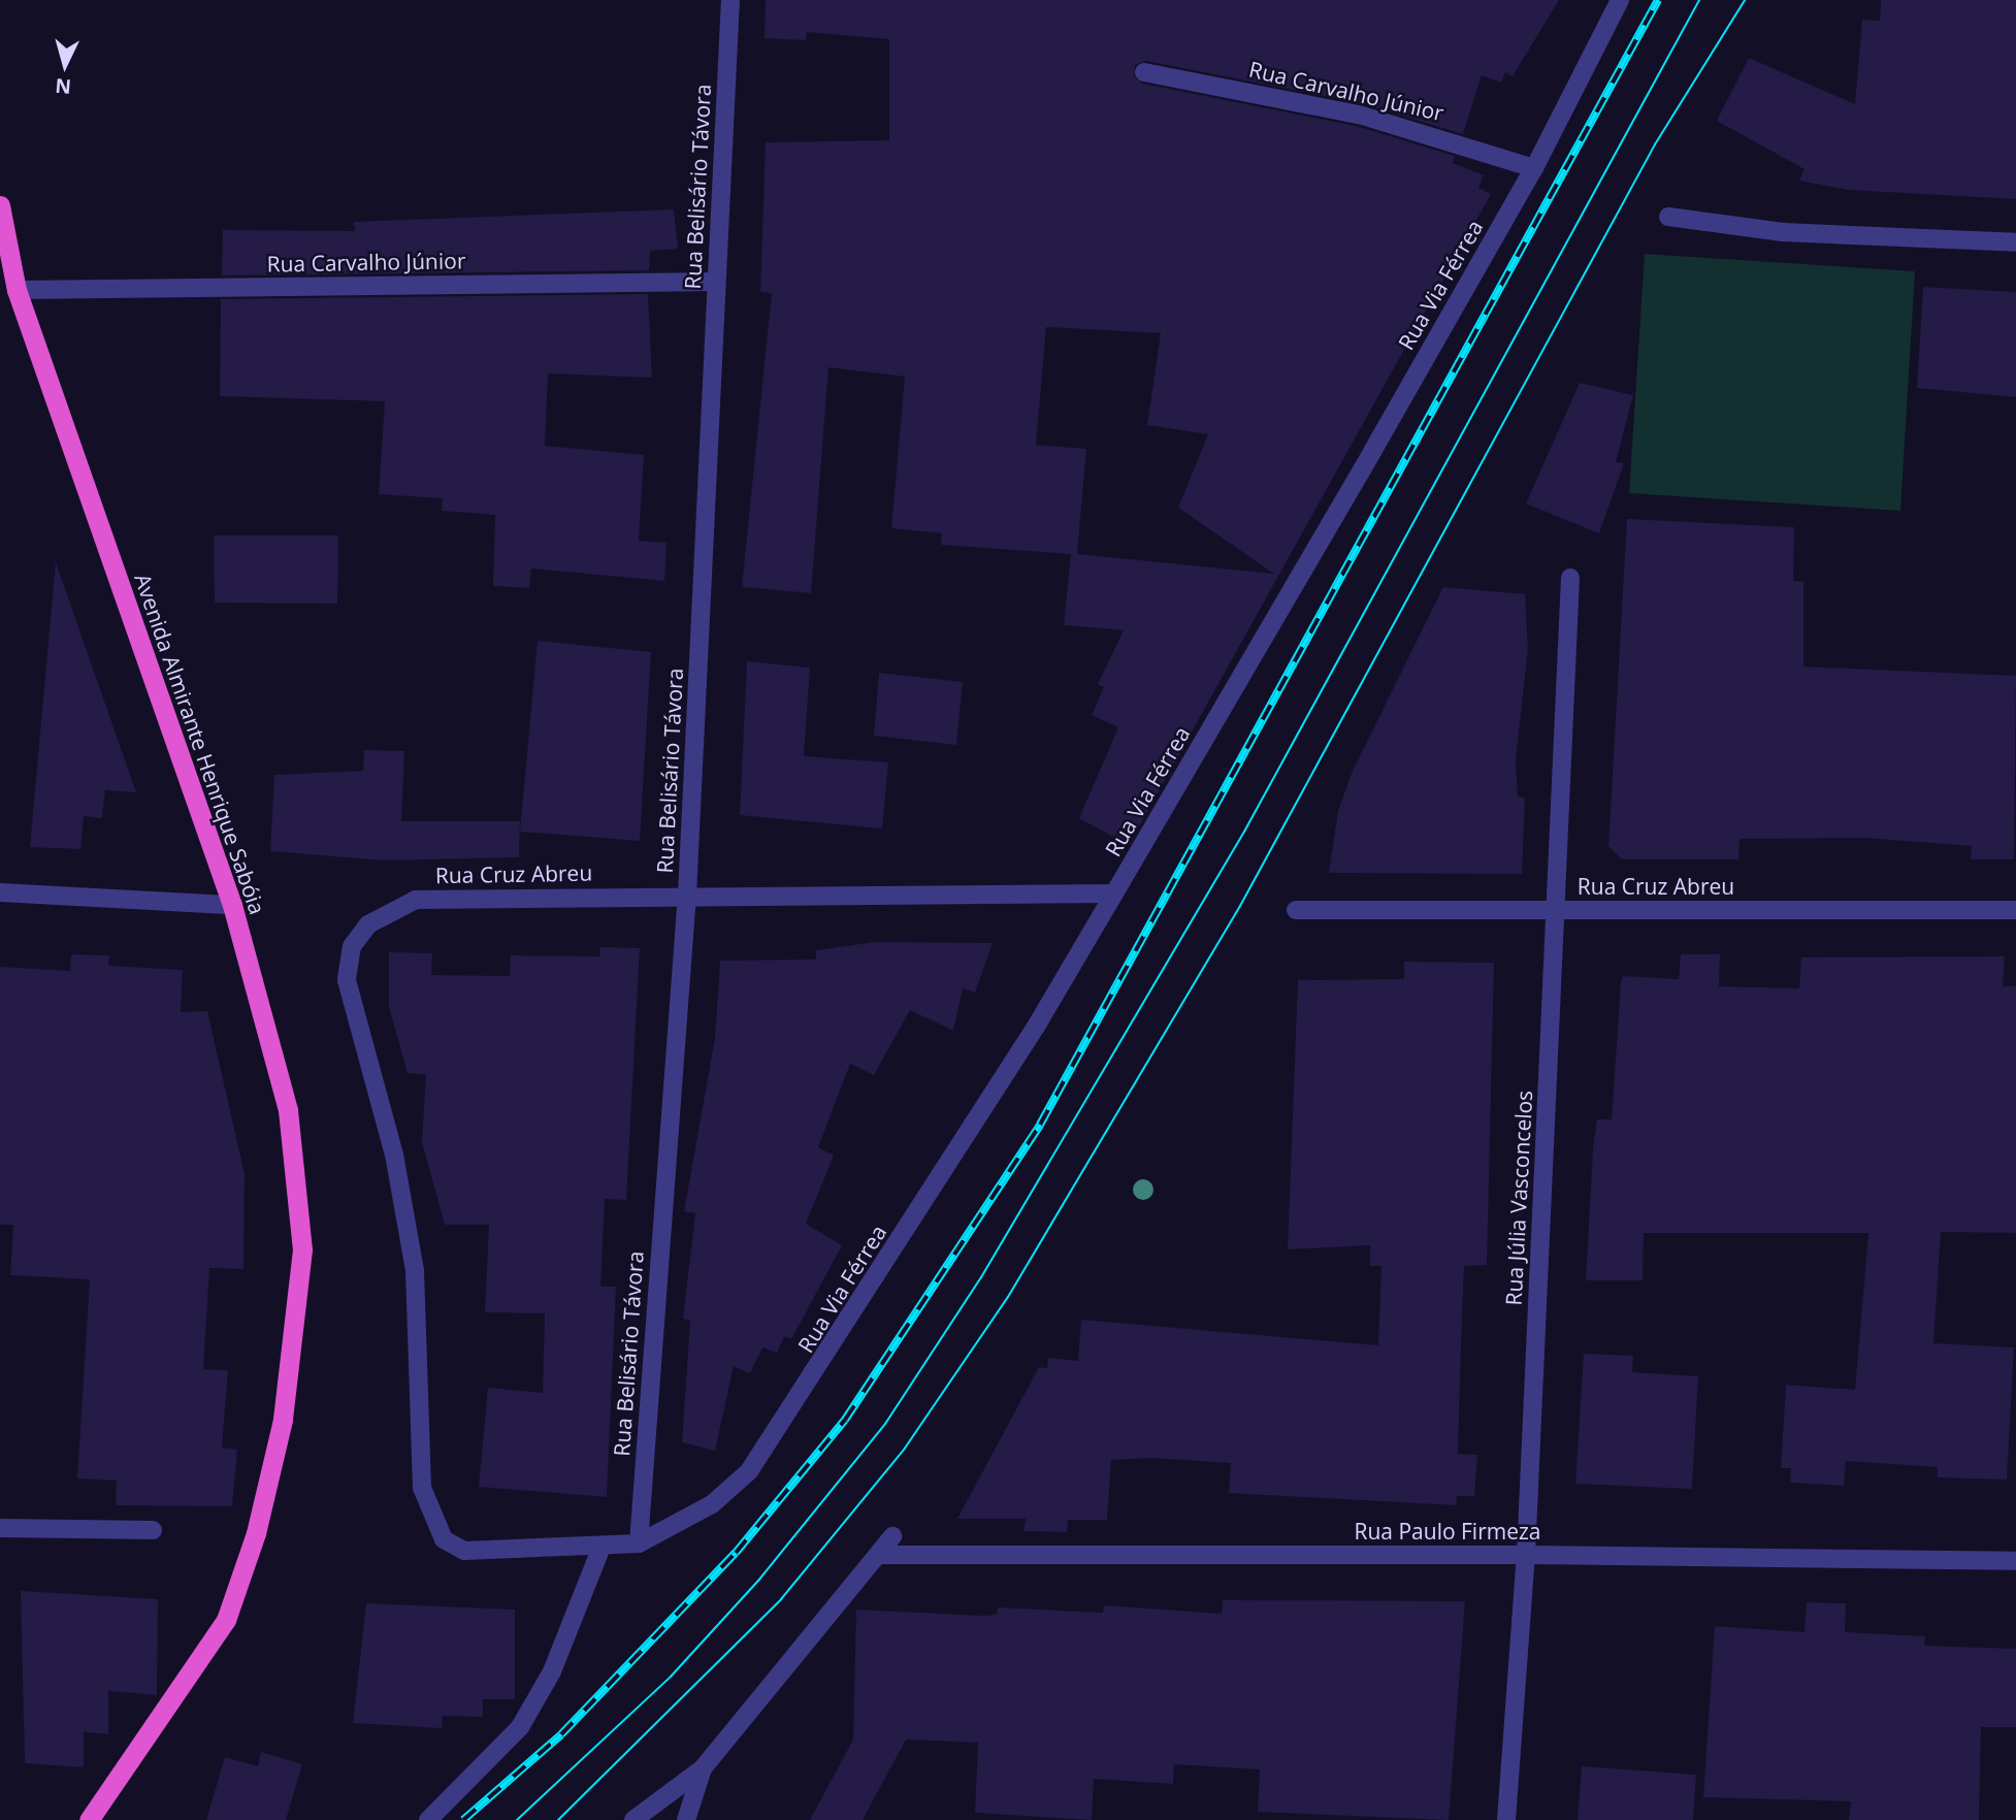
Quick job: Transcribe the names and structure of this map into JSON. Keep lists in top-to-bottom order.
{
  "streets": {
    "highway": ["Avenida Almirante Henrique Sabóia"],
    "street": [
      "Rua Carvalho Júnior",
      "Rua Belisário Távora",
      "Rua Via Férrea",
      "Rua Cruz Abreu",
      "Rua Júlia Vasconcelos",
      "Rua Paulo Firmeza"
    ]
  },
  "crossings": [
    ["Rua Carvalho Júnior", "Rua Belisário Távora"],
    ["Rua Carvalho Júnior", "Rua Via Férrea"],
    ["Rua Carvalho Júnior", "Avenida Almirante Henrique Sabóia"],
    ["Rua Belisário Távora", "Rua Via Férrea"],
    ["Rua Belisário Távora", "Rua Cruz Abreu"],
    ["Rua Via Férrea", "Rua Cruz Abreu"],
    ["Rua Cruz Abreu", "Rua Júlia Vasconcelos"],
    ["Rua Júlia Vasconcelos", "Rua Paulo Firmeza"]
  ],
  "north": "bottom"
}
